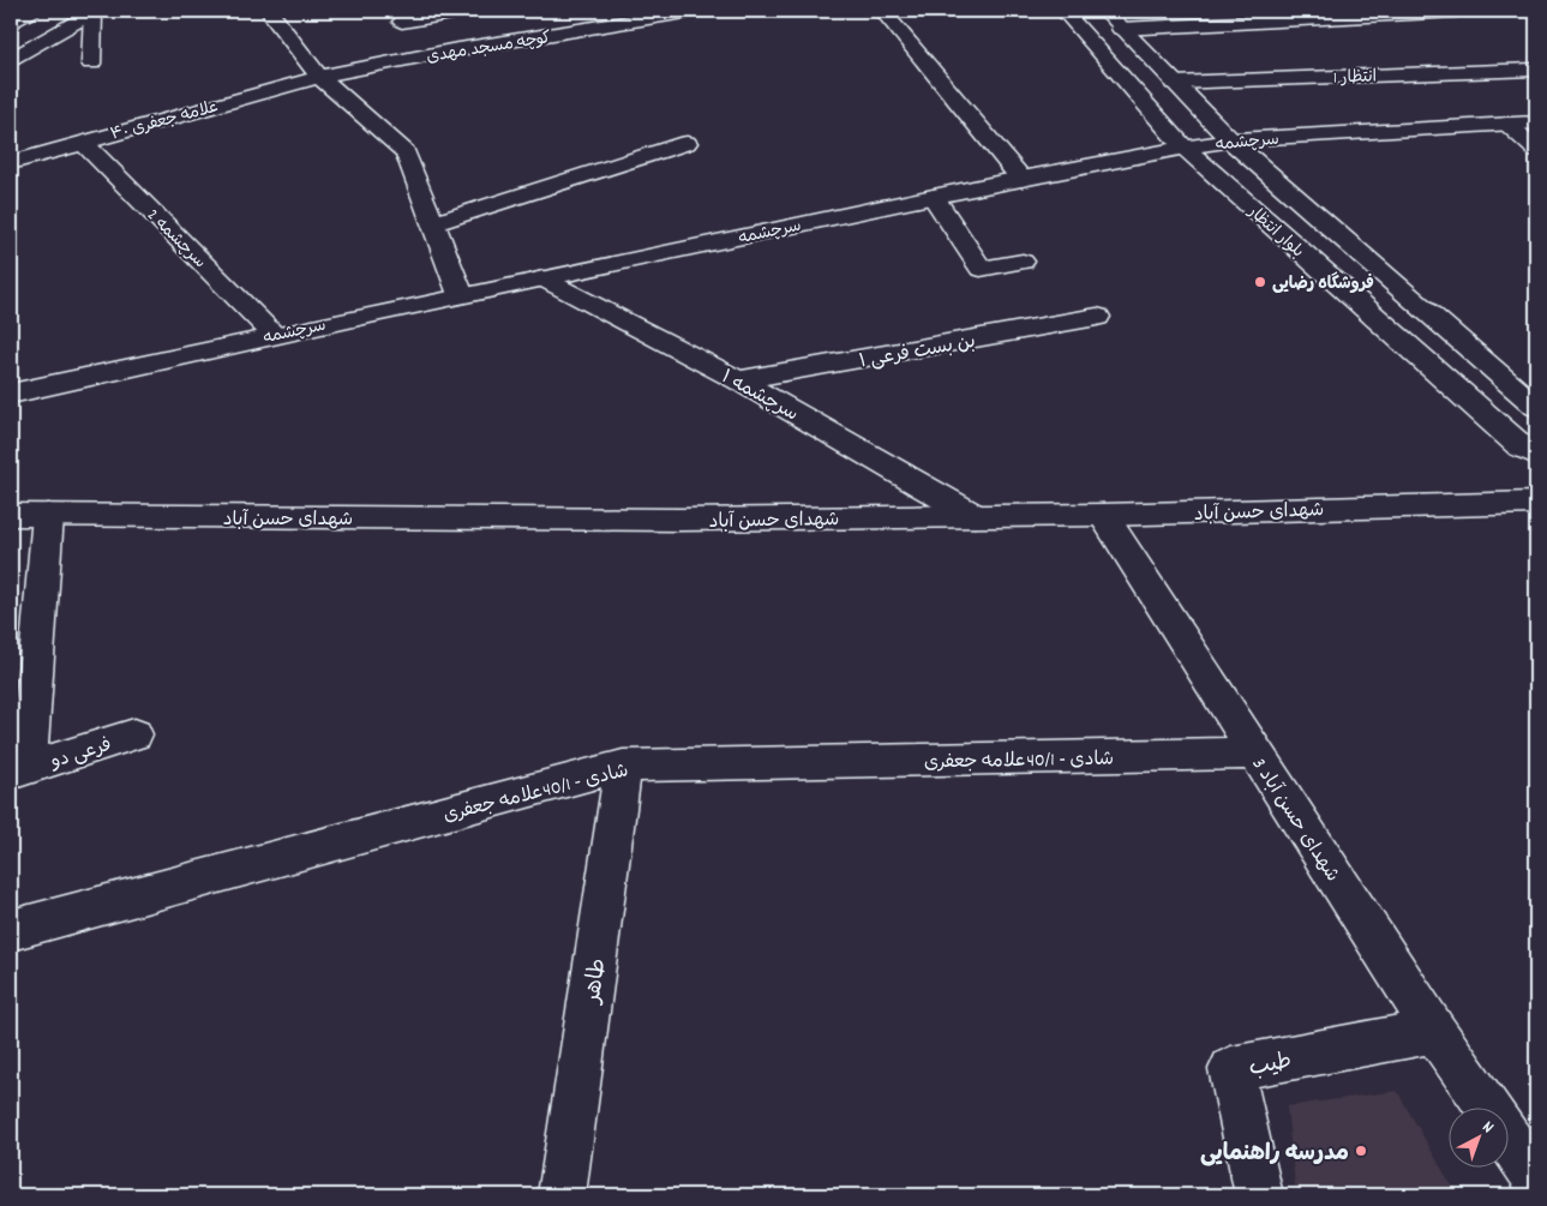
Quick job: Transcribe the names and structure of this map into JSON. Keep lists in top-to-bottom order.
{
  "streets": {
    "street": [
      "کوچه مسجد مهدی",
      "انتظار 1",
      "علامه جعفری ۴۰",
      "سرچشمه",
      "بلوار انتظار",
      "سرچشمه 2",
      "بن بست فرعی ۱",
      "سرچشمه ۱",
      "شهدای حسن آباد",
      "فرعی دو",
      "شادی - 40/1علامه جعفری",
      "شهدای حسن آباد 3",
      "طاهر",
      "طیب"
    ]
  },
  "crossings": [
    ["کوچه مسجد مهدی", "علامه جعفری ۴۰"],
    ["انتظار 1", "بلوار انتظار"],
    ["علامه جعفری ۴۰", "سرچشمه 2"],
    ["سرچشمه", "بلوار انتظار"],
    ["سرچشمه", "سرچشمه 2"],
    ["سرچشمه", "سرچشمه ۱"],
    ["بن بست فرعی ۱", "سرچشمه ۱"],
    ["سرچشمه ۱", "شهدای حسن آباد"],
    ["شهدای حسن آباد", "شهدای حسن آباد 3"],
    ["شادی - 40/1علامه جعفری", "شهدای حسن آباد 3"],
    ["شادی - 40/1علامه جعفری", "طاهر"],
    ["شهدای حسن آباد 3", "طیب"]
  ],
  "places": ["فروشگاه رضایی", "مدرسه راهنمایی"],
  "north": "top right"
}
